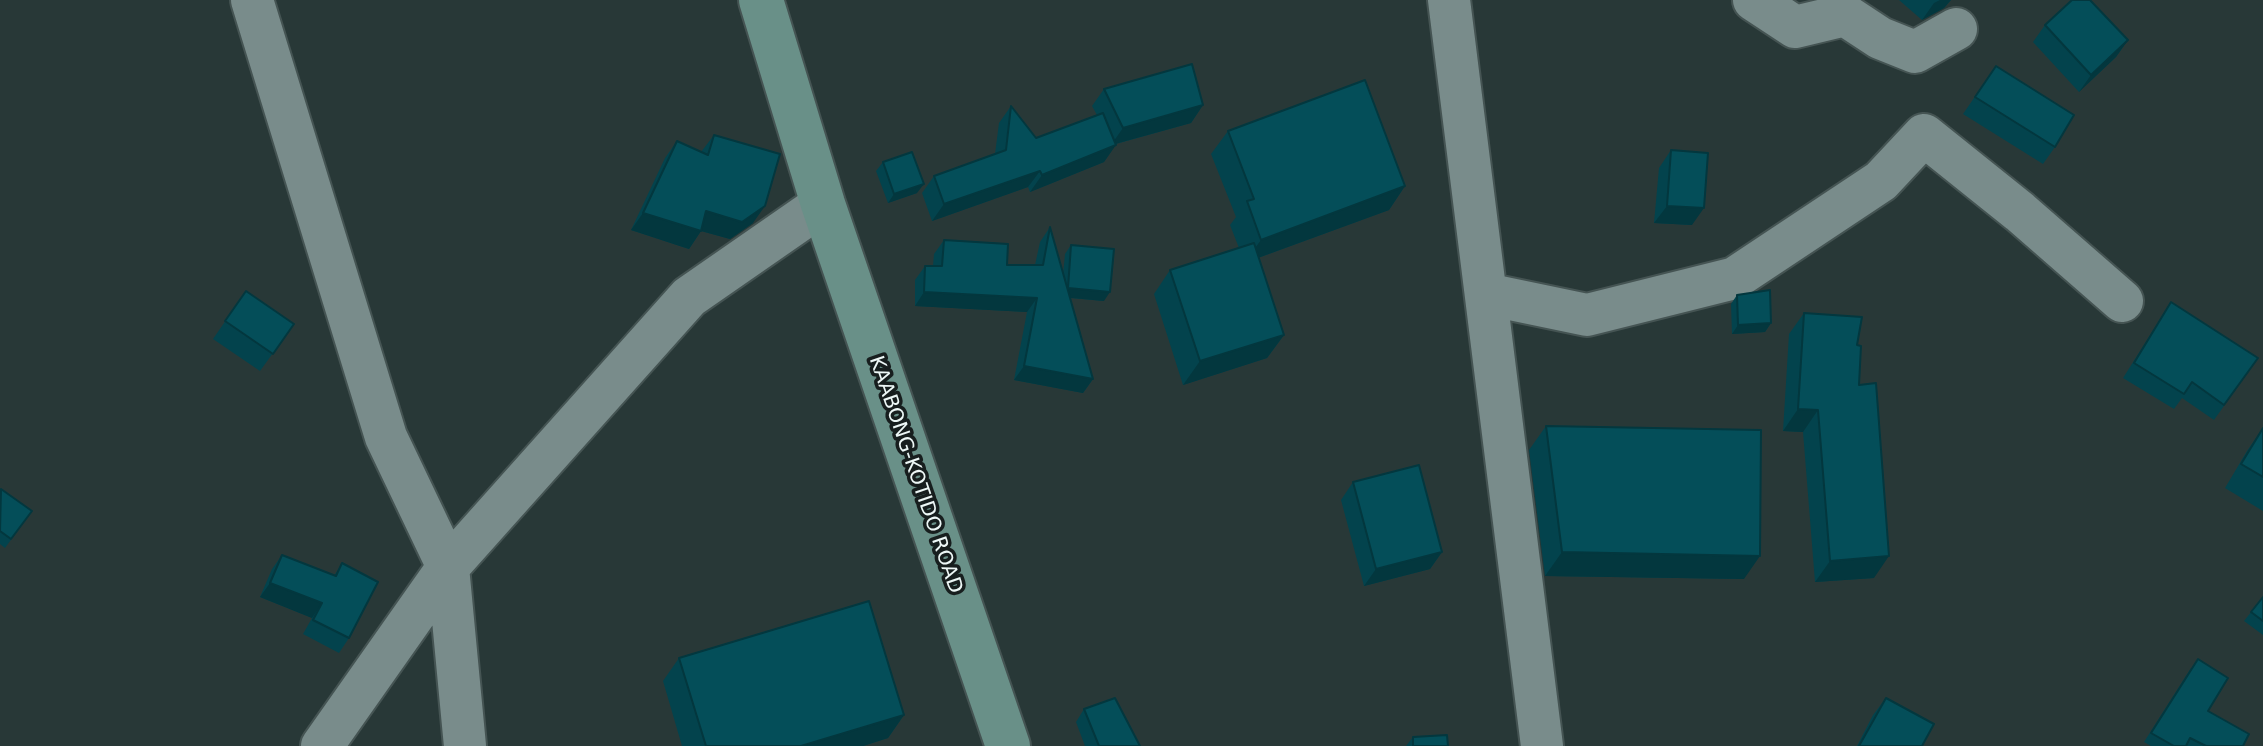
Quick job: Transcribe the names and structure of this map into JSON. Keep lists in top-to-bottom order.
{
  "streets": {
    "main road": ["KAABONG-KOTIDO ROAD"]
  }
}
